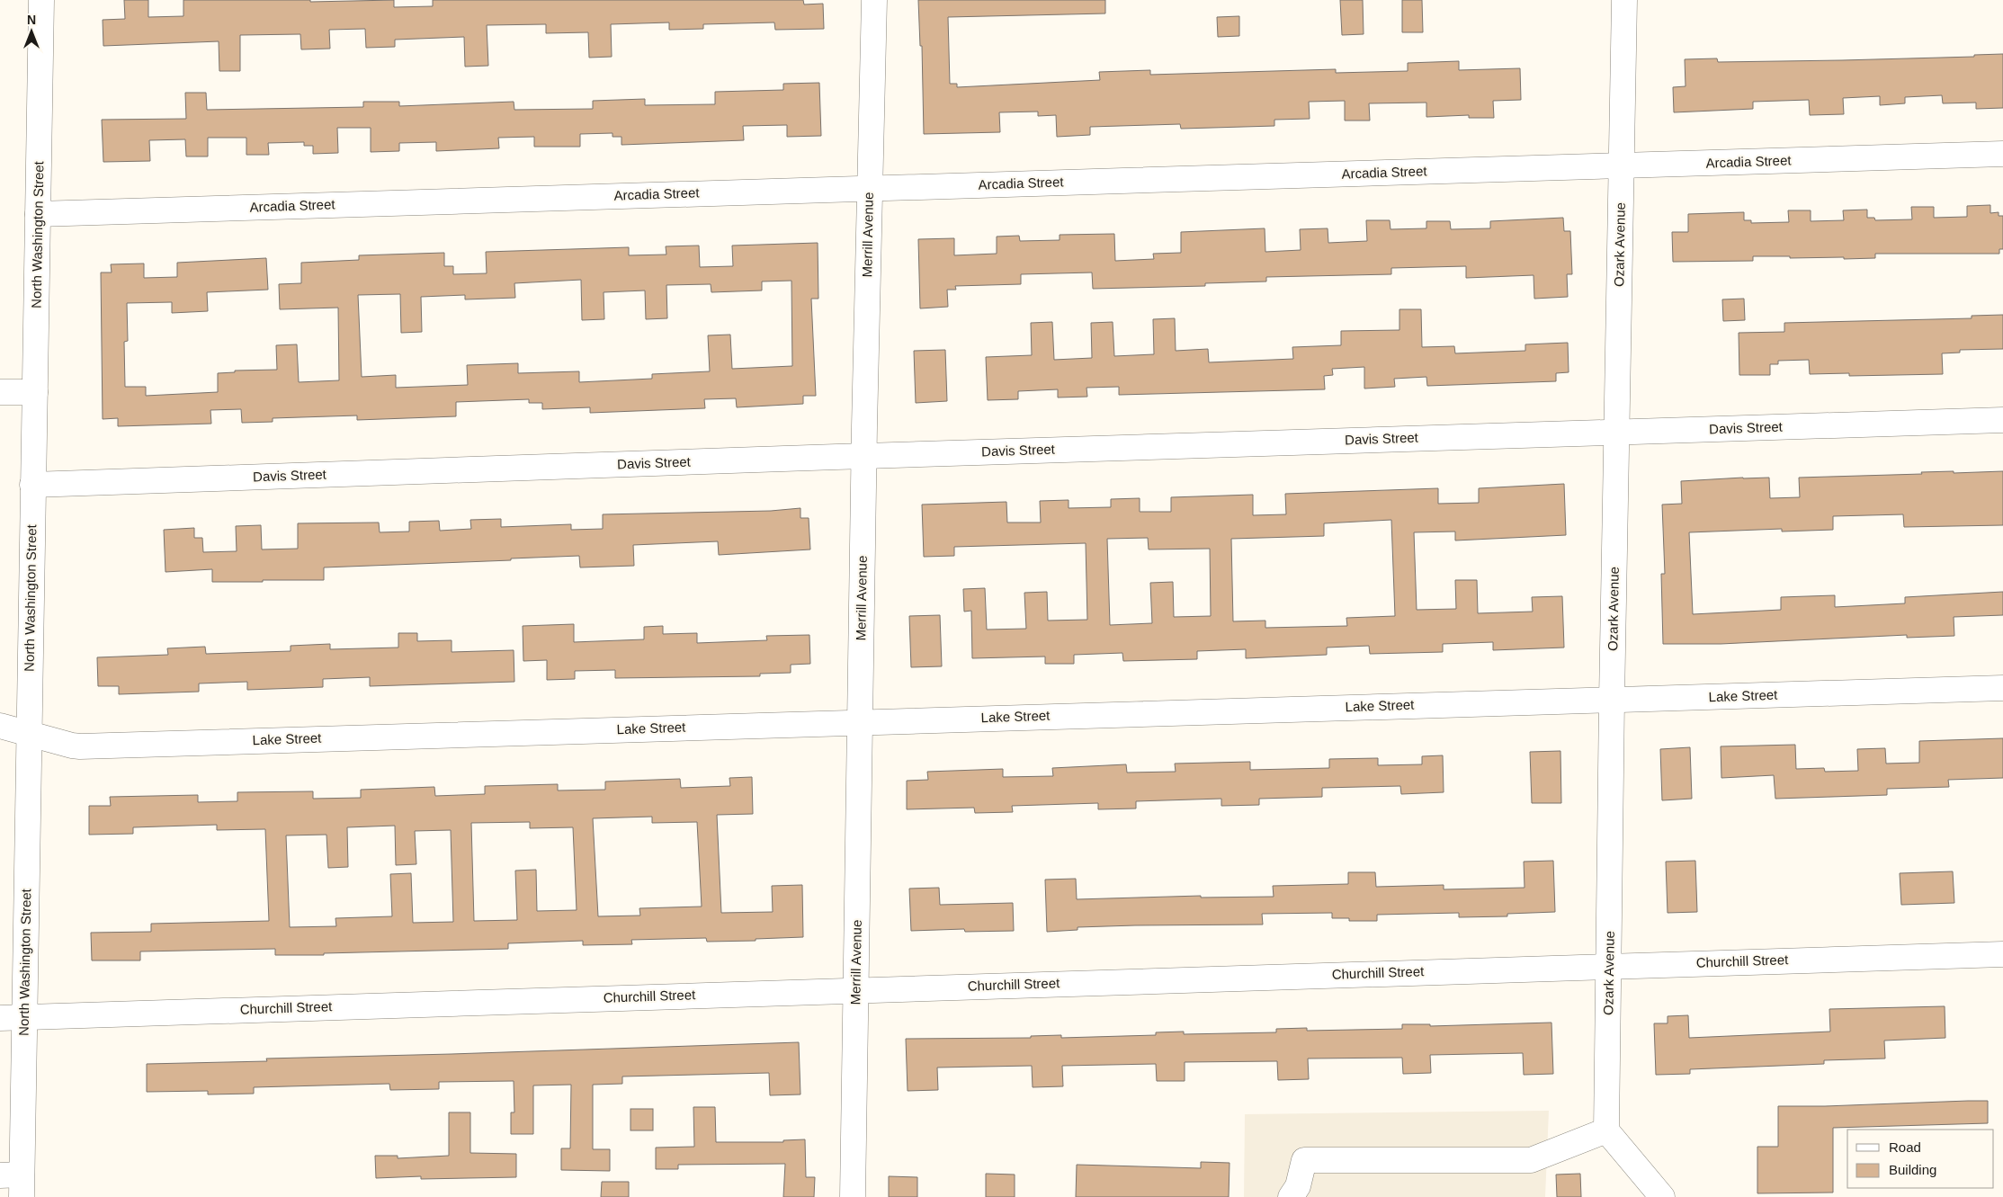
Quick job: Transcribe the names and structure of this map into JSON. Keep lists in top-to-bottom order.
{
  "streets": {
    "street": [
      "Arcadia Street",
      "North Washington Street",
      "Merrill Avenue",
      "Ozark Avenue",
      "Davis Street",
      "Lake Street",
      "Churchill Street"
    ]
  },
  "crossings": [
    ["Arcadia Street", "North Washington Street"],
    ["Arcadia Street", "Merrill Avenue"],
    ["Arcadia Street", "Ozark Avenue"],
    ["North Washington Street", "Davis Street"],
    ["North Washington Street", "Lake Street"],
    ["North Washington Street", "Churchill Street"],
    ["Merrill Avenue", "Davis Street"],
    ["Merrill Avenue", "Lake Street"],
    ["Merrill Avenue", "Churchill Street"],
    ["Ozark Avenue", "Davis Street"],
    ["Ozark Avenue", "Lake Street"],
    ["Ozark Avenue", "Churchill Street"]
  ],
  "legend": ["Road", "Building"],
  "north": "top"
}
